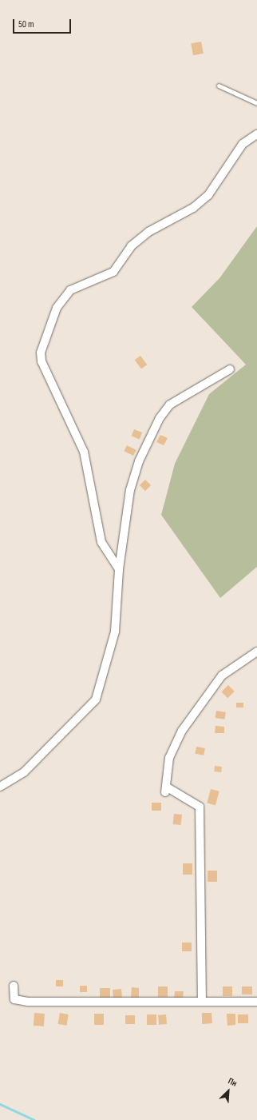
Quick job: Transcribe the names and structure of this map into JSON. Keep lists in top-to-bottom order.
{
  "scale_bar": "50 m",
  "north": "top right"
}
